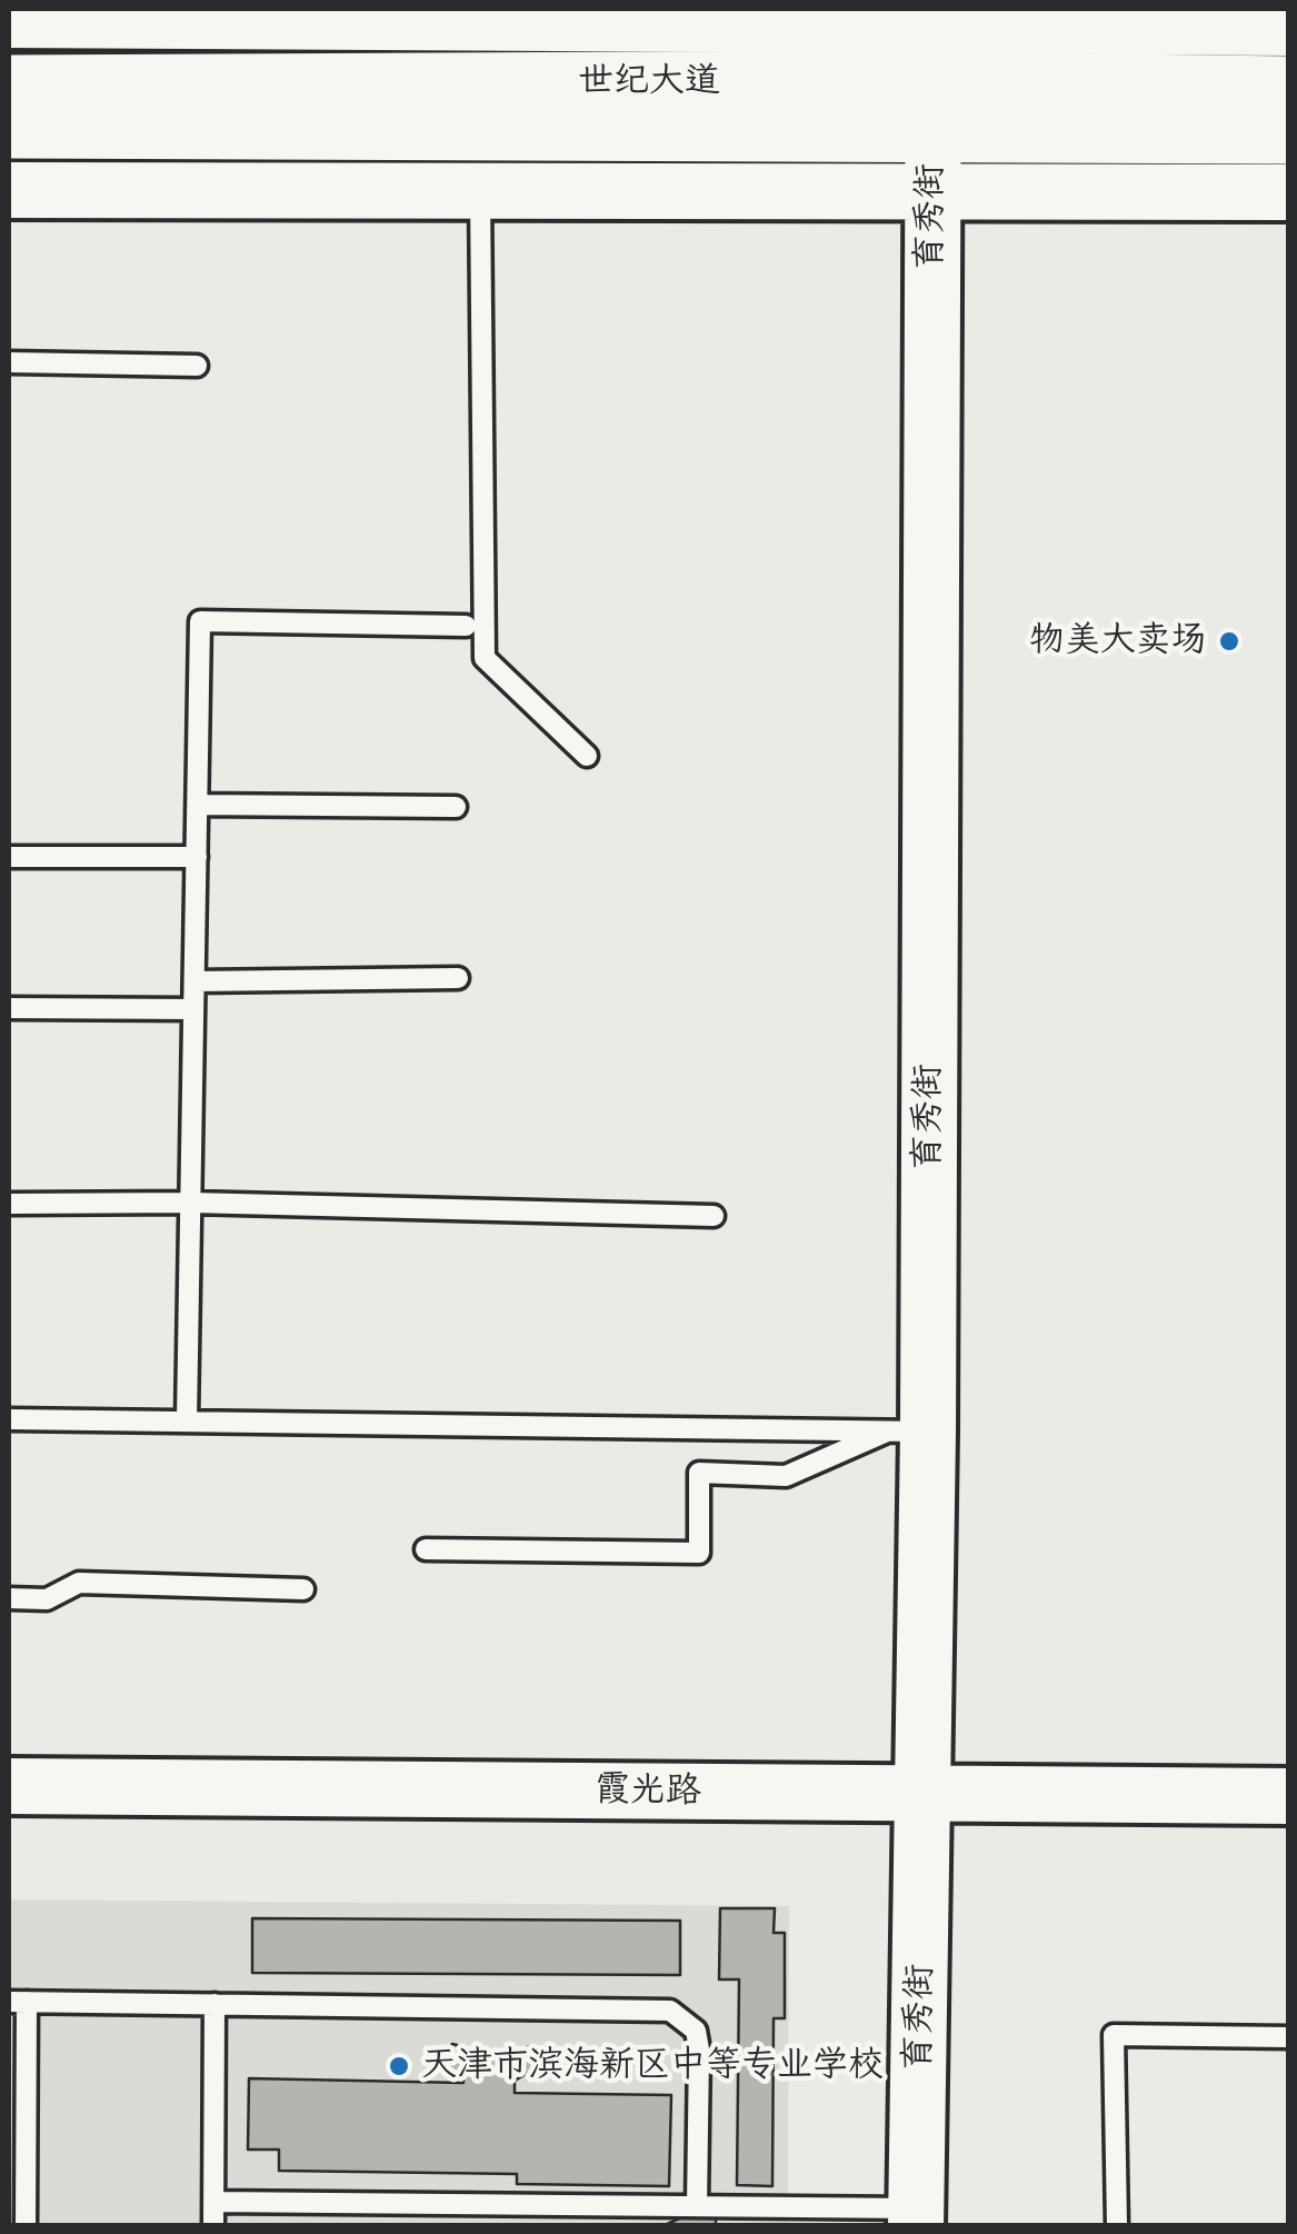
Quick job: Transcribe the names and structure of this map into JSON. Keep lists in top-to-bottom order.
{
  "streets": {
    "main road": ["世纪大道"],
    "street": ["育秀街", "霞光路"]
  },
  "crossings": [
    ["世纪大道", "育秀街"],
    ["育秀街", "霞光路"]
  ],
  "places": ["物美大卖场", "天津市滨海新区中等专业学校"]
}
